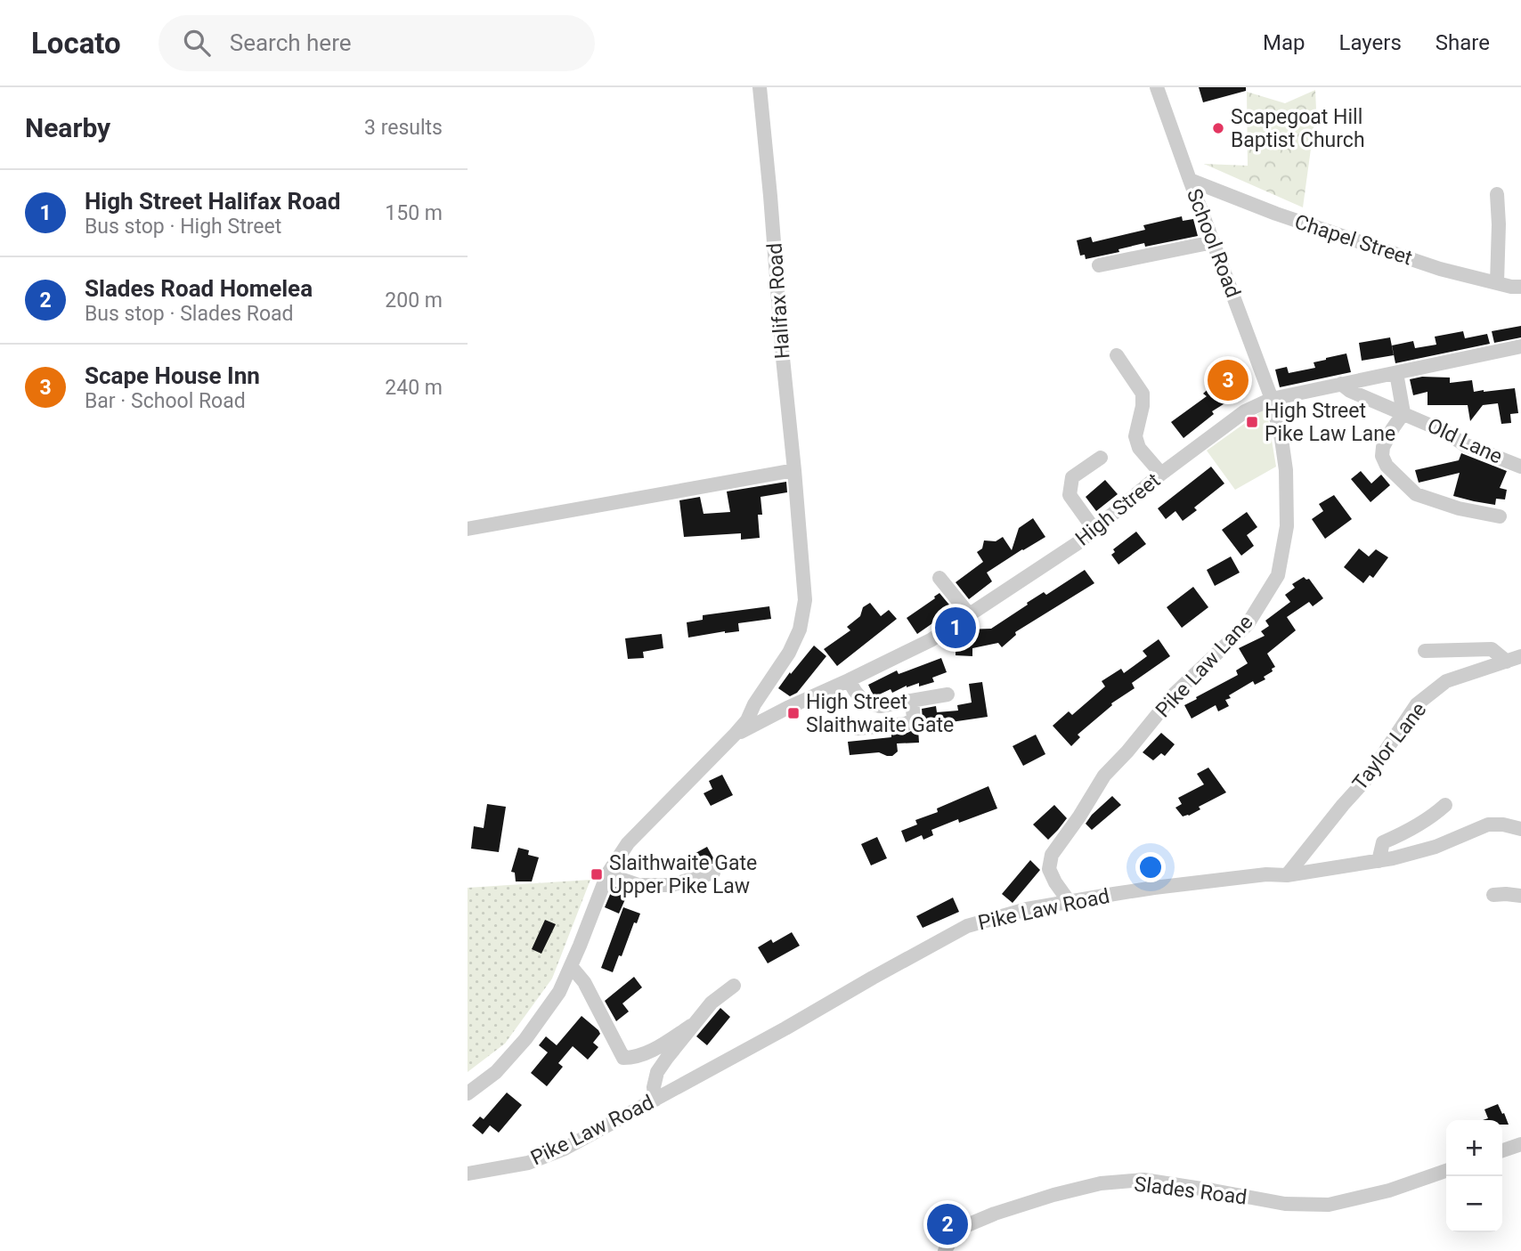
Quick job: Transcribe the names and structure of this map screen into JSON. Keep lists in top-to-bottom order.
{
  "streets": {
    "street": [
      "Chapel Street",
      "School Road",
      "Halifax Road",
      "Old Lane",
      "High Street",
      "Pike Law Lane",
      "Taylor Lane",
      "Pike Law Road",
      "Slades Road"
    ]
  },
  "crossings": [
    ["Chapel Street", "School Road"],
    ["School Road", "High Street"],
    ["School Road", "Pike Law Lane"],
    ["Halifax Road", "High Street"],
    ["Old Lane", "High Street"],
    ["High Street", "Pike Law Lane"],
    ["Pike Law Lane", "Pike Law Road"],
    ["Taylor Lane", "Pike Law Road"]
  ],
  "places": {
    "other": ["Scapegoat Hill Baptist Church"],
    "transit": ["High Street Pike Law Lane", "High Street Slaithwaite Gate", "Slaithwaite Gate Upper Pike Law"]
  },
  "page": {
    "header": "Locato",
    "search": "Search here",
    "nav": ["Map", "Layers", "Share"],
    "heading": ["Nearby", "3 results"],
    "list": [
      {
        "mark": "1",
        "name": "High Street Halifax Road",
        "note": "Bus stop · High Street",
        "value": "150 m"
      },
      {
        "mark": "2",
        "name": "Slades Road Homelea",
        "note": "Bus stop · Slades Road",
        "value": "200 m"
      },
      {
        "mark": "3",
        "name": "Scape House Inn",
        "note": "Bar · School Road",
        "value": "240 m"
      }
    ],
    "pins": ["3", "1", "2"],
    "map_buttons": ["+", "−"]
  }
}
